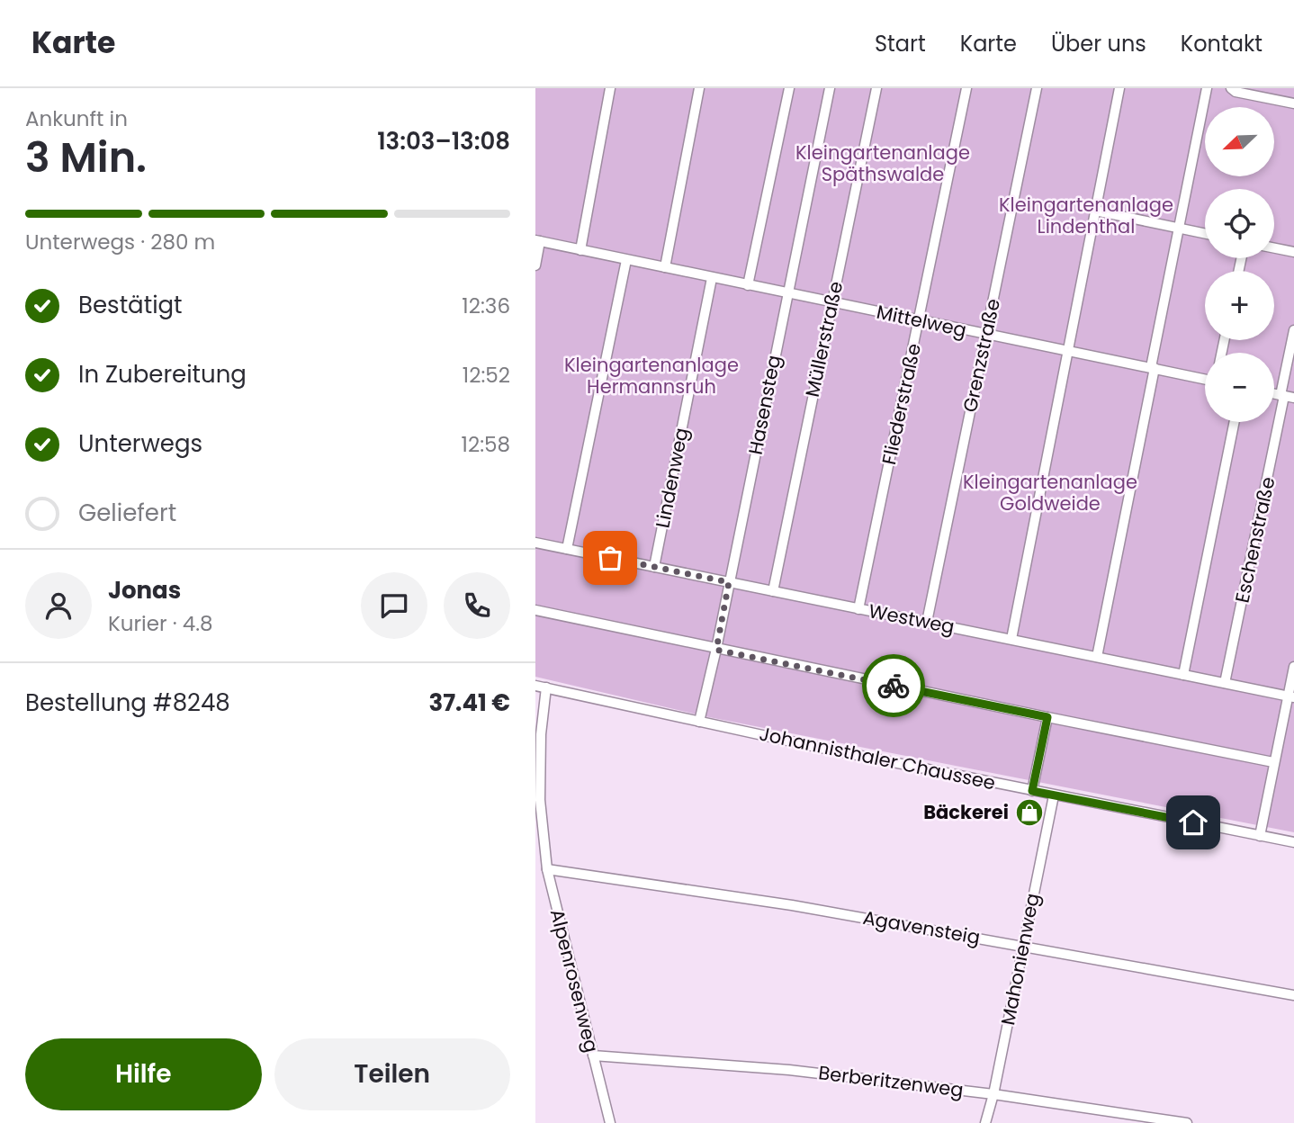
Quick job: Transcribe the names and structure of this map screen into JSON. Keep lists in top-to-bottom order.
{
  "streets": {
    "street": [
      "Mittelweg",
      "Müllerstraße",
      "Grenzstraße",
      "Fliederstraße",
      "Hasensteg",
      "Lindenweg",
      "Eschenstraße",
      "Westweg",
      "Johannisthaler Chaussee",
      "Agavensteig",
      "Mahonienweg",
      "Alpenrosenweg",
      "Berberitzenweg"
    ]
  },
  "crossings": [
    ["Mittelweg", "Müllerstraße"],
    ["Mittelweg", "Grenzstraße"],
    ["Mittelweg", "Fliederstraße"],
    ["Mittelweg", "Hasensteg"],
    ["Mittelweg", "Lindenweg"],
    ["Müllerstraße", "Westweg"],
    ["Grenzstraße", "Westweg"],
    ["Fliederstraße", "Westweg"],
    ["Hasensteg", "Westweg"],
    ["Hasensteg", "Johannisthaler Chaussee"],
    ["Lindenweg", "Westweg"],
    ["Eschenstraße", "Westweg"],
    ["Johannisthaler Chaussee", "Mahonienweg"],
    ["Johannisthaler Chaussee", "Alpenrosenweg"],
    ["Agavensteig", "Mahonienweg"],
    ["Agavensteig", "Alpenrosenweg"],
    ["Mahonienweg", "Berberitzenweg"],
    ["Alpenrosenweg", "Berberitzenweg"]
  ],
  "parks": [
    "Kleingartenanlage Späthswalde",
    "Kleingartenanlage Lindenthal",
    "Kleingartenanlage Hermannsruh",
    "Kleingartenanlage Goldweide"
  ],
  "places": {
    "shop": ["Bäckerei"]
  },
  "north": "bottom left",
  "page": {
    "header": "Karte",
    "nav": [
      "Start",
      "Karte",
      "Über uns",
      "Kontakt"
    ],
    "heading": ["3 Min.", "Ankunft in", "13:03–13:08"],
    "panel": [
      "Jonas",
      "Kurier · 4.8",
      "Bestellung #8248",
      "37.41 €"
    ],
    "map_buttons": ["+", "−"],
    "bar": "Unterwegs · 280 m",
    "list": [
      ["Bestätigt", "12:36"],
      ["In Zubereitung", "12:52"],
      ["Unterwegs", "12:58"],
      "Geliefert"
    ],
    "buttons": ["Hilfe", "Teilen"]
  }
}
